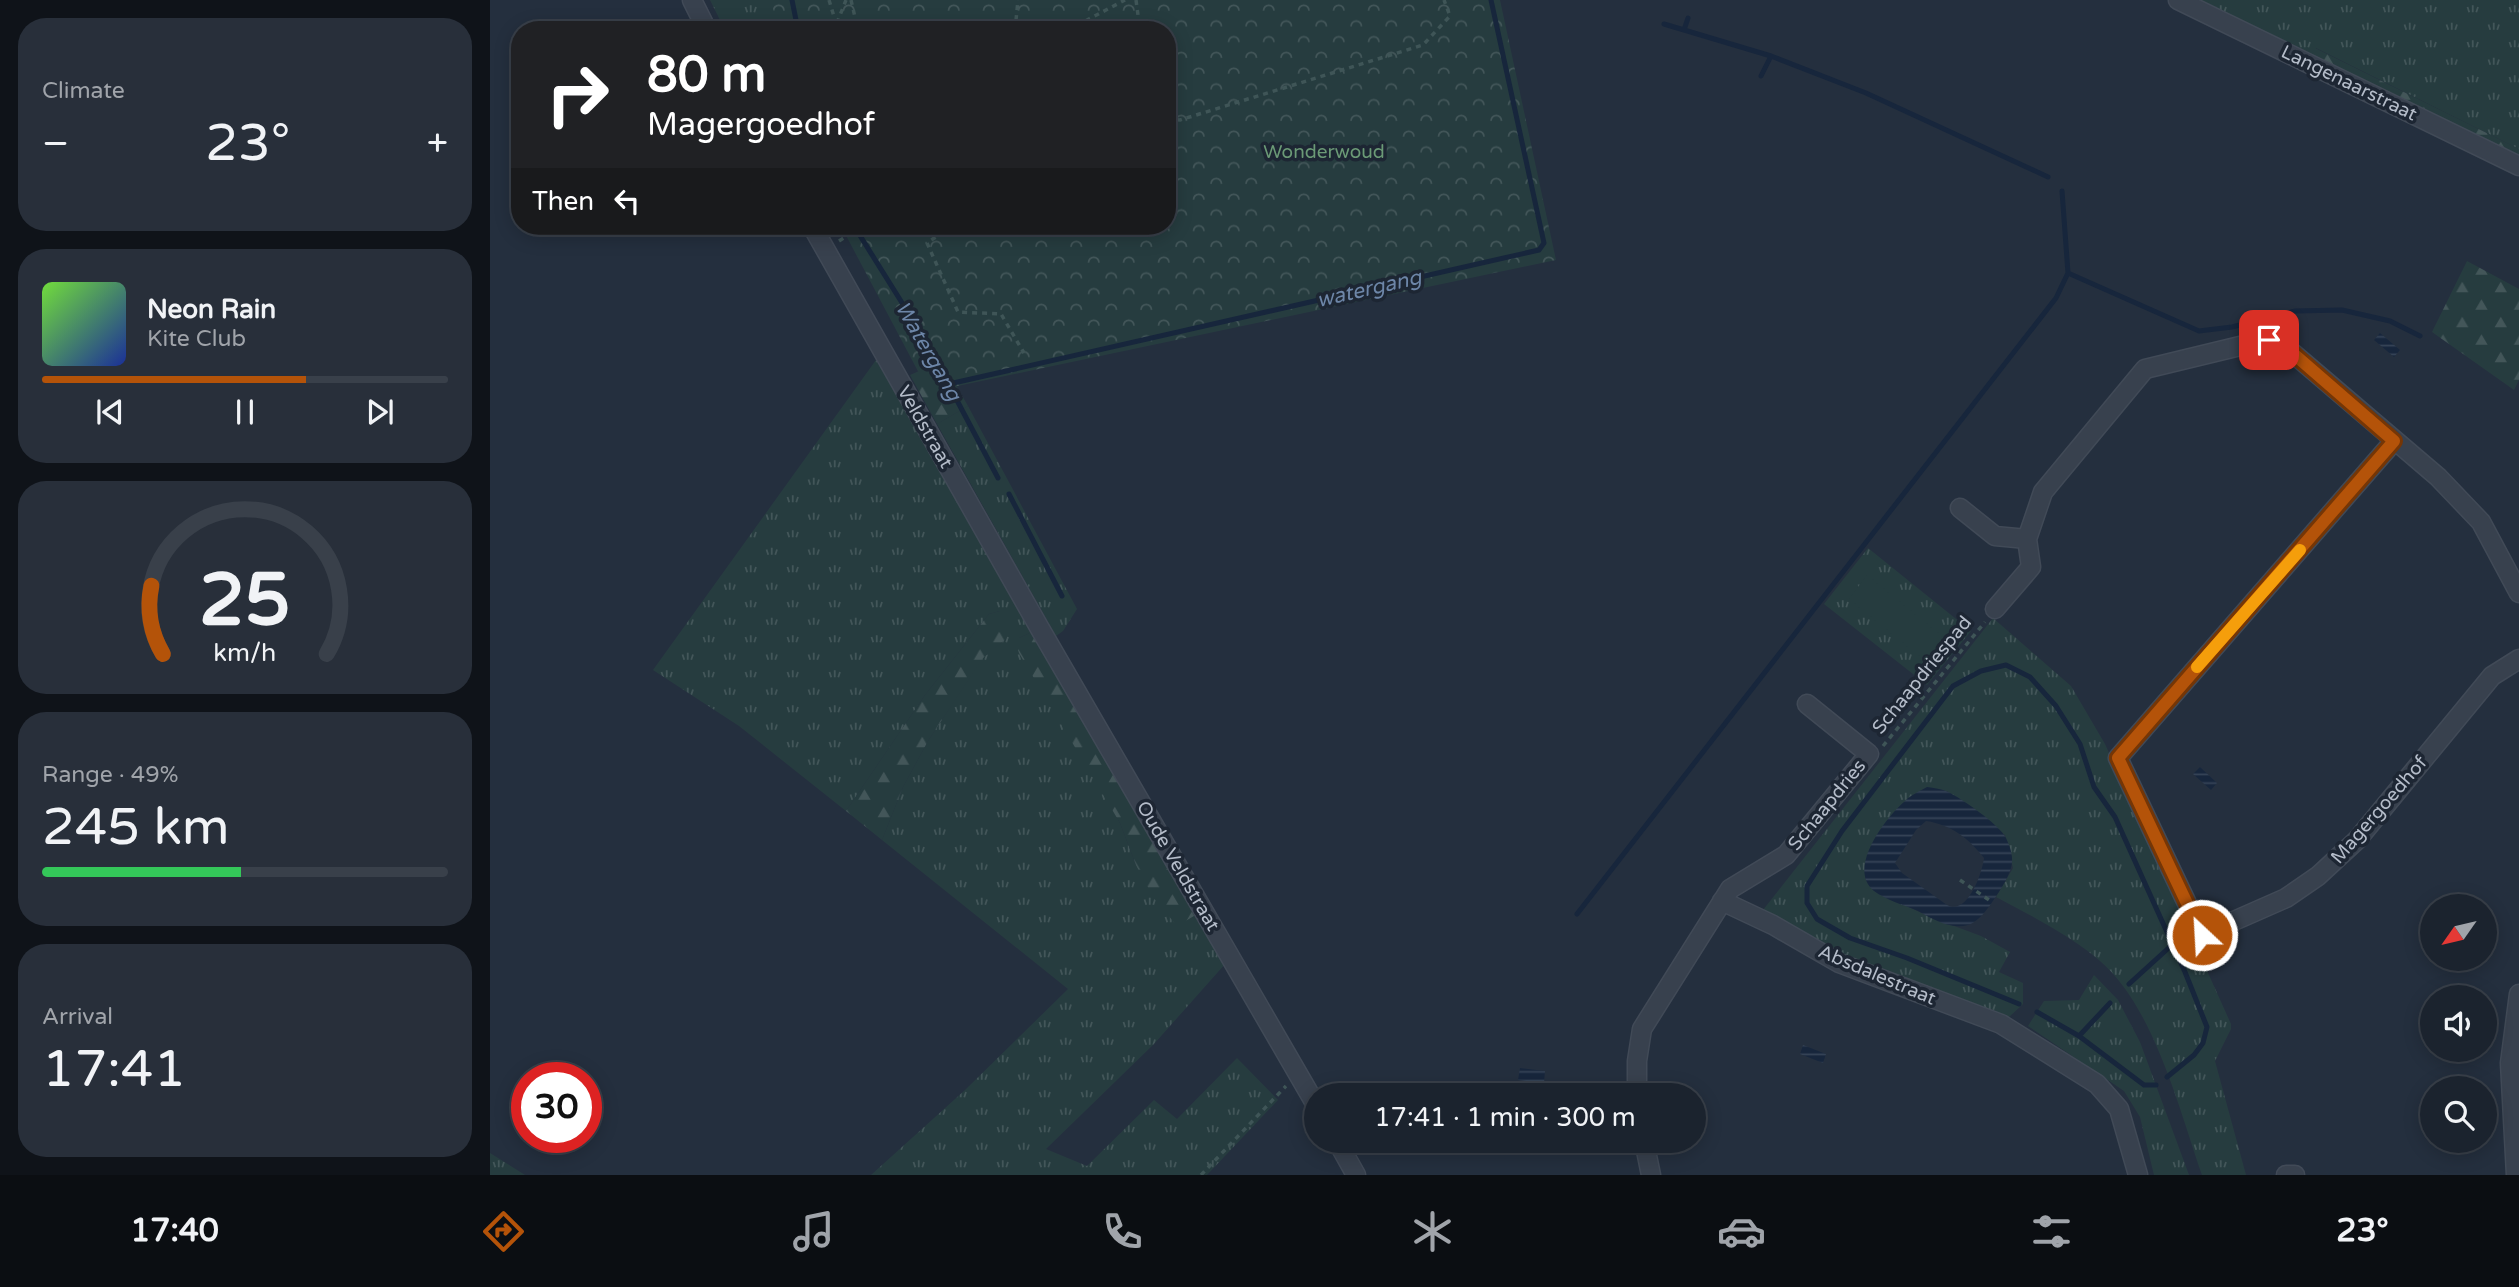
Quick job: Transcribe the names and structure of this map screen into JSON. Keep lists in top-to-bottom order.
{
  "streets": {
    "street": [
      "Langenaarstraat",
      "Veldstraat",
      "Schaapdries",
      "Magergoedhof",
      "Oude Veldstraat",
      "Absdalestraat"
    ],
    "path": ["Schaapdriespad"]
  },
  "crossings": [
    ["Veldstraat", "Oude Veldstraat"],
    ["Schaapdriespad", "Schaapdries"],
    ["Schaapdries", "Absdalestraat"]
  ],
  "water": ["watergang", "Watergang"],
  "parks": ["Wonderwoud"],
  "north": "bottom left",
  "page": {
    "tile": [
      "Climate",
      ["Range · 49%", "245 km"],
      ["Arrival", "17:41"]
    ],
    "turn": ["80 m", "Magergoedhof"],
    "heat": ["−", "23°", "+"],
    "then": "Then",
    "song": ["Neon Rain", "Kite Club"],
    "limit": "30",
    "trip": "17:41 · 1 min · 300 m",
    "tabs": ["17:40", "23°"],
    "gauge": ["25", "km/h"]
  }
}
